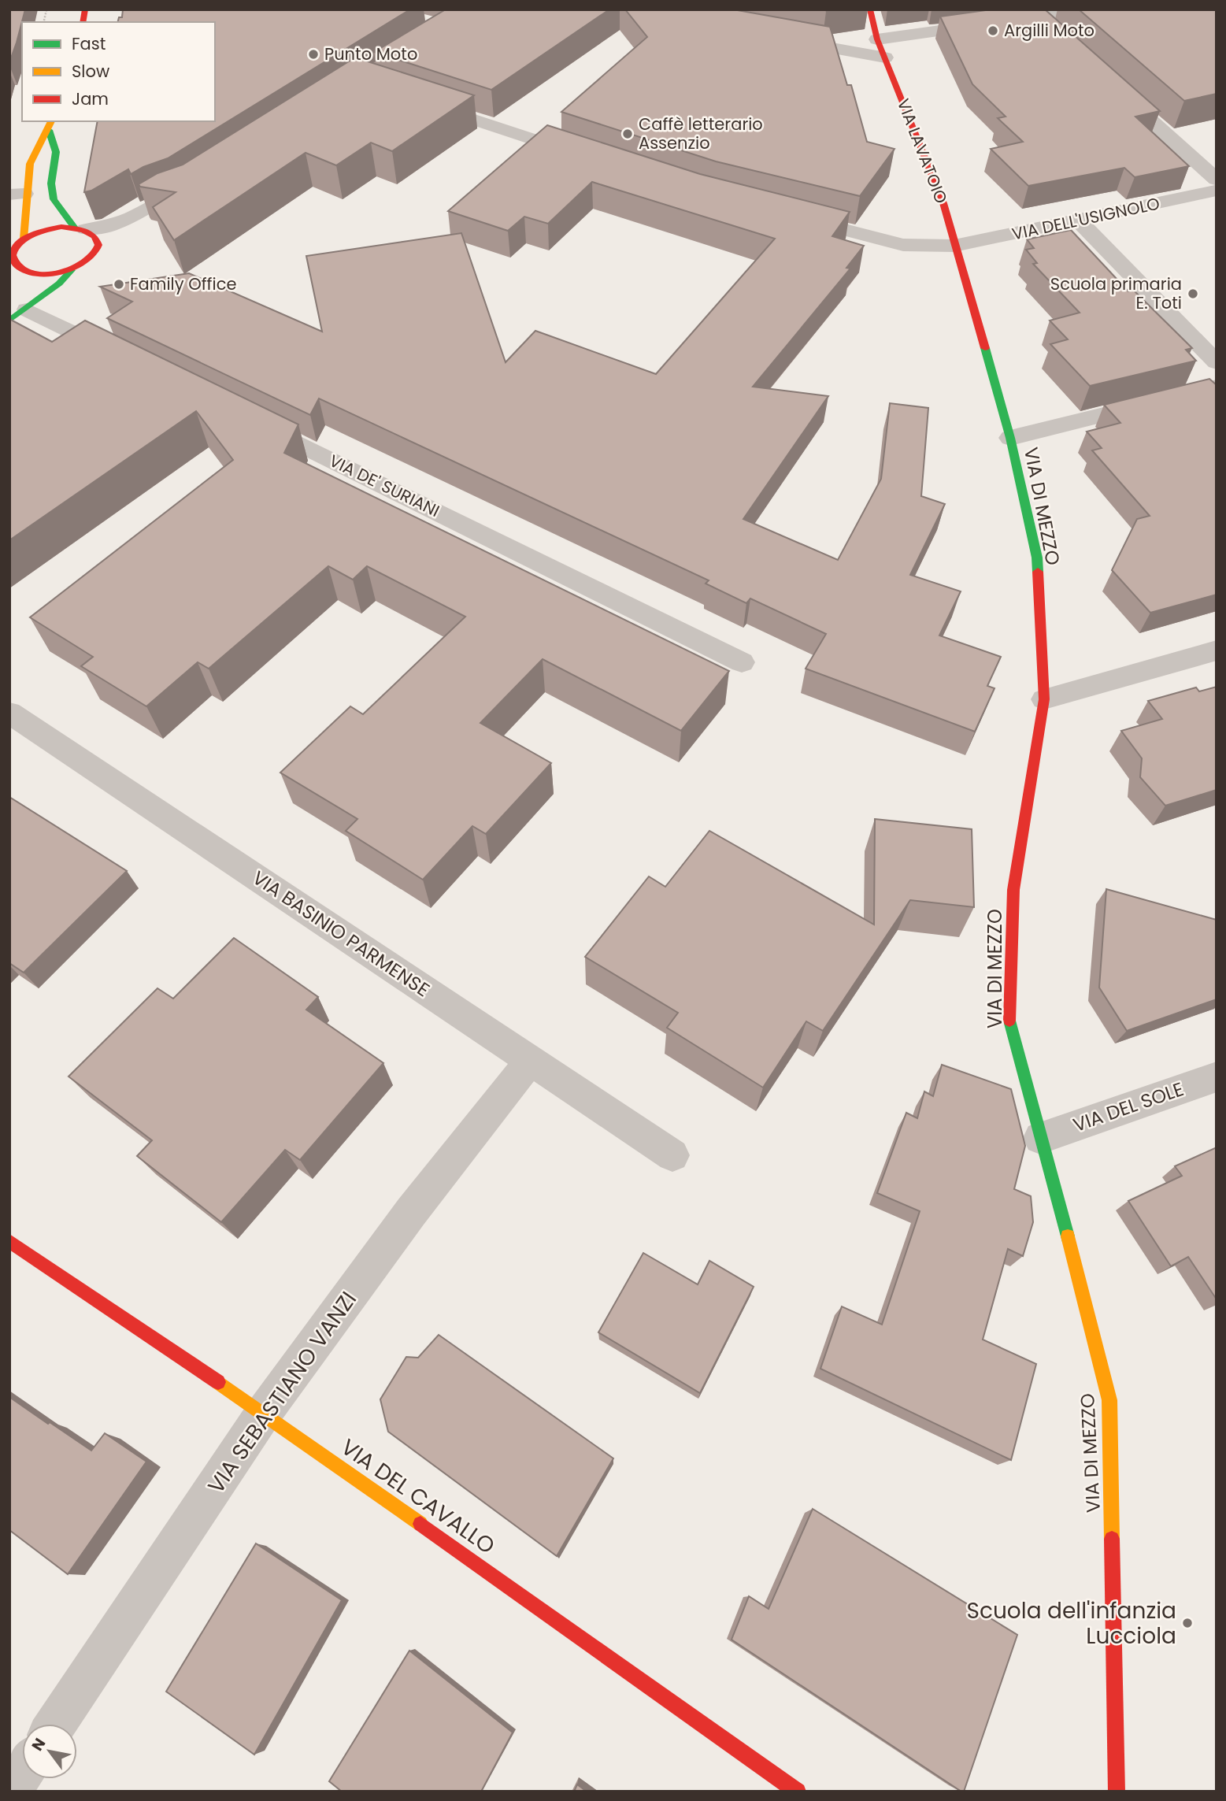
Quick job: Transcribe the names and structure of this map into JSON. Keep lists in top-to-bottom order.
{
  "streets": {
    "street": [
      "VIA LAVATOIO",
      "VIA DELL'USIGNOLO",
      "VIA DE' SURIANI",
      "VIA DI MEZZO",
      "VIA BASINIO PARMENSE",
      "VIA DEL SOLE",
      "VIA SEBASTIANO VANZI",
      "VIA DEL CAVALLO"
    ]
  },
  "crossings": [
    ["VIA LAVATOIO", "VIA DELL'USIGNOLO"],
    ["VIA LAVATOIO", "VIA DI MEZZO"],
    ["VIA DELL'USIGNOLO", "VIA DI MEZZO"],
    ["VIA DI MEZZO", "VIA DEL SOLE"],
    ["VIA BASINIO PARMENSE", "VIA SEBASTIANO VANZI"],
    ["VIA SEBASTIANO VANZI", "VIA DEL CAVALLO"]
  ],
  "places": [
    "Argilli Moto",
    "Punto Moto",
    "Caffè letterario Assenzio",
    "Family Office",
    "Scuola primaria E. Toti",
    "Scuola dell'infanzia Lucciola"
  ],
  "legend": ["Fast", "Slow", "Jam"],
  "north": "top left"
}
